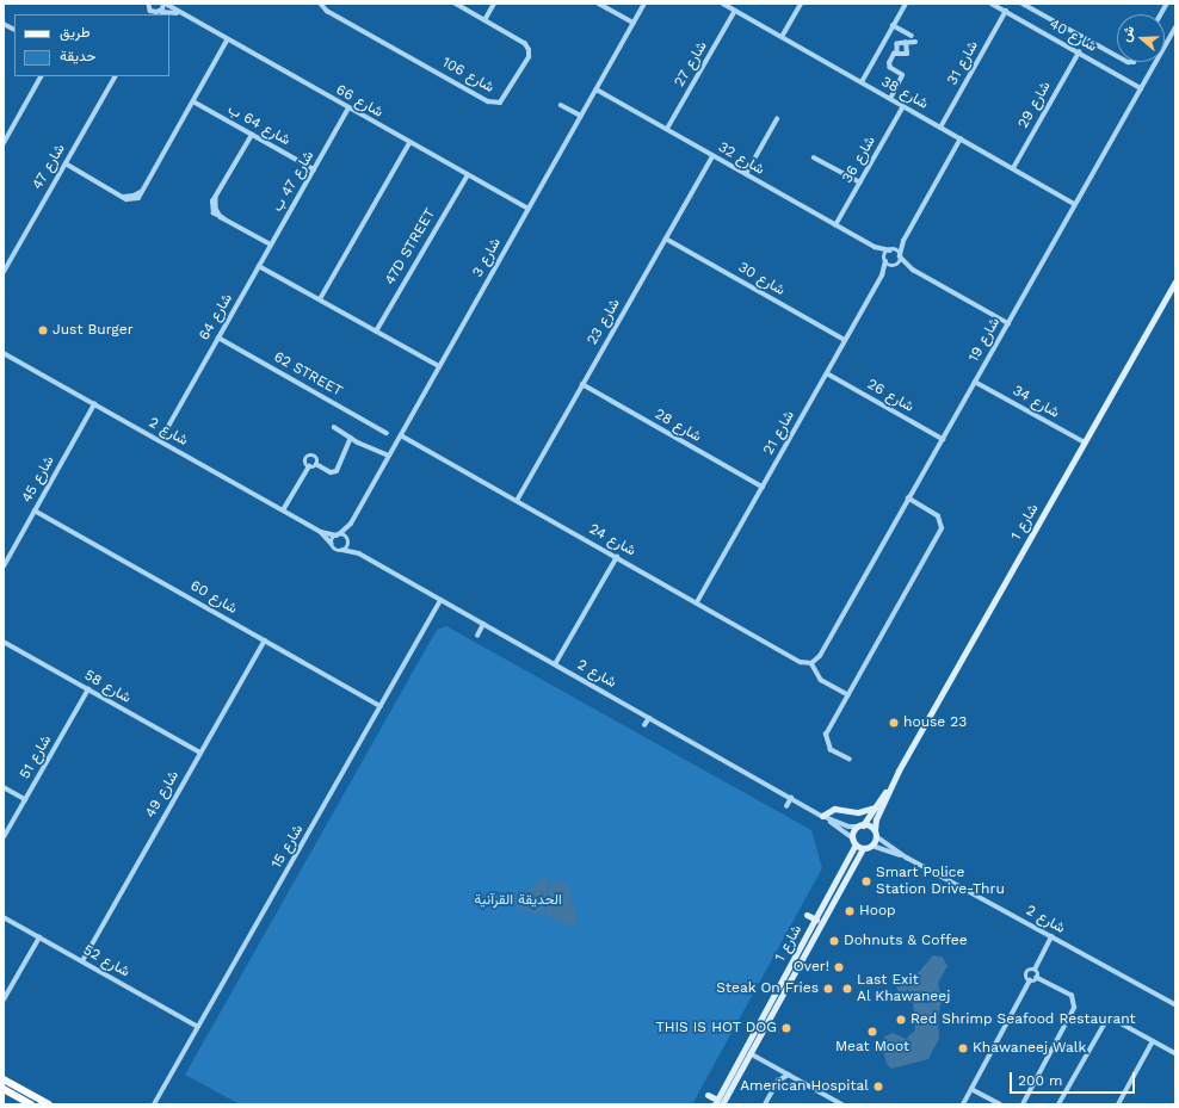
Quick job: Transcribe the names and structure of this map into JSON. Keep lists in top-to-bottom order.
{
  "streets": {
    "street": [
      "شارع 40",
      "شارع 31",
      "شارع 27",
      "شارع 106",
      "شارع 38",
      "شارع 66",
      "شارع 29",
      "شارع 64 ب",
      "شارع 32",
      "شارع 36",
      "شارع 47",
      "شارع 47 ب",
      "47D STREET",
      "شارع 3",
      "شارع 30",
      "شارع 64",
      "شارع 23",
      "شارع 19",
      "62 STREET",
      "شارع 26",
      "شارع 34",
      "شارع 28",
      "شارع 2",
      "شارع 21",
      "شارع 45",
      "شارع 1",
      "شارع 24",
      "شارع 60",
      "شارع 58",
      "شارع 51",
      "شارع 49",
      "شارع 15",
      "شارع 52"
    ]
  },
  "crossings": [
    ["شارع 40", "شارع 31"],
    ["شارع 40", "شارع 29"],
    ["شارع 40", "شارع 19"],
    ["شارع 31", "شارع 38"],
    ["شارع 27", "شارع 38"],
    ["شارع 27", "شارع 32"],
    ["شارع 38", "شارع 29"],
    ["شارع 38", "شارع 36"],
    ["شارع 38", "شارع 19"],
    ["شارع 66", "شارع 47 ب"],
    ["شارع 66", "47D STREET"],
    ["شارع 66", "شارع 3"],
    ["شارع 64 ب", "شارع 47 ب"],
    ["شارع 32", "شارع 36"],
    ["شارع 32", "شارع 3"],
    ["شارع 32", "شارع 23"],
    ["شارع 32", "شارع 21"],
    ["شارع 47 ب", "شارع 64"],
    ["شارع 3", "شارع 2"],
    ["شارع 3", "شارع 24"],
    ["شارع 30", "شارع 23"],
    ["شارع 30", "شارع 21"],
    ["شارع 64", "62 STREET"],
    ["شارع 64", "شارع 2"],
    ["شارع 23", "شارع 28"],
    ["شارع 23", "شارع 24"],
    ["شارع 19", "شارع 26"],
    ["شارع 19", "شارع 34"],
    ["شارع 19", "شارع 24"],
    ["شارع 26", "شارع 21"],
    ["شارع 34", "شارع 1"],
    ["شارع 28", "شارع 21"],
    ["شارع 2", "شارع 45"],
    ["شارع 2", "شارع 1"],
    ["شارع 2", "شارع 15"],
    ["شارع 21", "شارع 24"],
    ["شارع 45", "شارع 60"],
    ["شارع 60", "شارع 49"],
    ["شارع 60", "شارع 15"],
    ["شارع 58", "شارع 51"],
    ["شارع 58", "شارع 49"],
    ["شارع 49", "شارع 52"],
    ["شارع 15", "شارع 52"]
  ],
  "parks": ["الحديقة القرآنية"],
  "places": [
    "Just Burger",
    "house 23",
    "Smart Police Station Drive-Thru",
    "Hoop",
    "Dohnuts & Coffee",
    "Over!",
    "Steak On Fries",
    "Last Exit Al Khawaneej",
    "Red Shrimp Seafood Restaurant",
    "THIS IS HOT DOG",
    "Meat Moot",
    "Khawaneej Walk",
    "American Hospital"
  ],
  "legend": ["طريق", "حديقة"],
  "scale_bar": "200 m",
  "north": "left"
}
